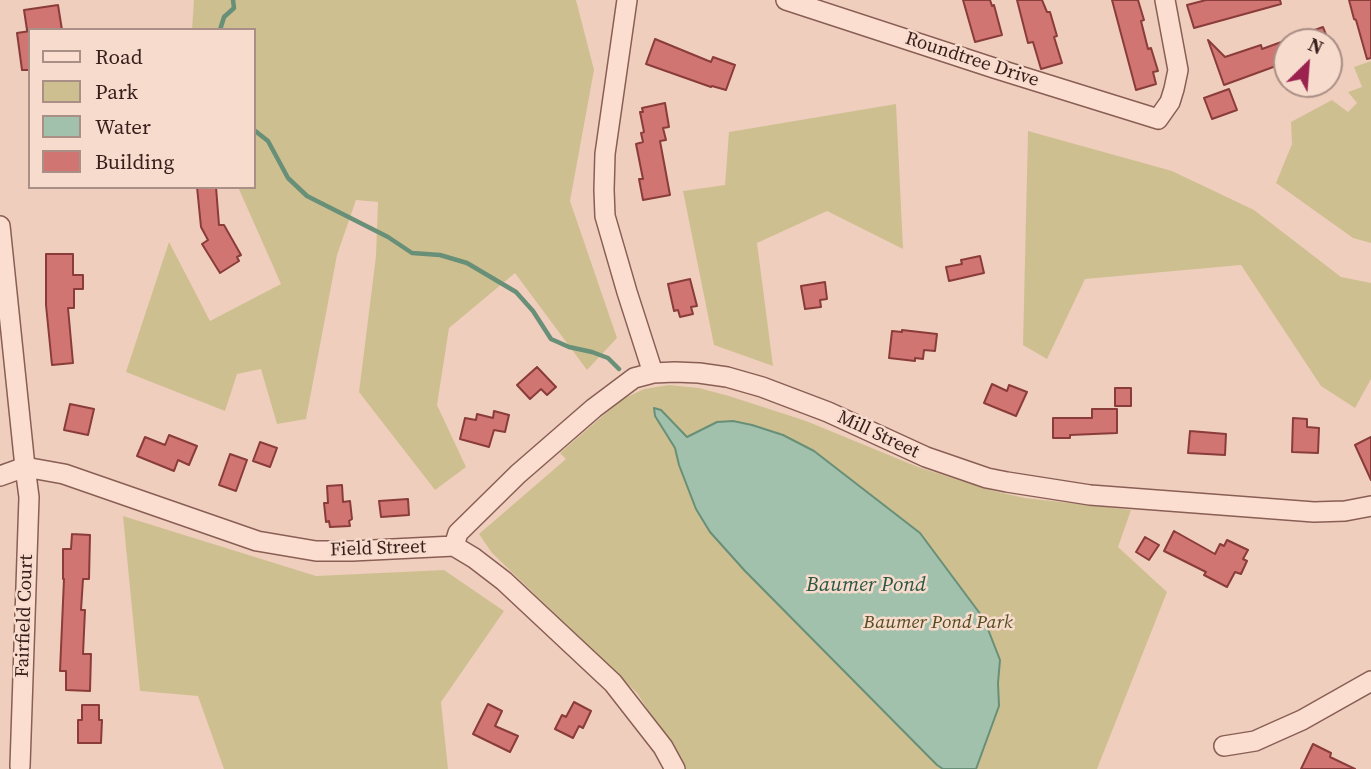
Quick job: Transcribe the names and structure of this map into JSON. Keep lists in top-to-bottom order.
{
  "streets": {
    "street": [
      "Roundtree Drive",
      "Mill Street",
      "Field Street",
      "Fairfield Court"
    ]
  },
  "crossings": [
    ["Mill Street", "Field Street"],
    ["Field Street", "Fairfield Court"]
  ],
  "water": ["Baumer Pond"],
  "parks": ["Baumer Pond Park"],
  "legend": [
    "Road",
    "Park",
    "Water",
    "Building"
  ],
  "north": "top right"
}
